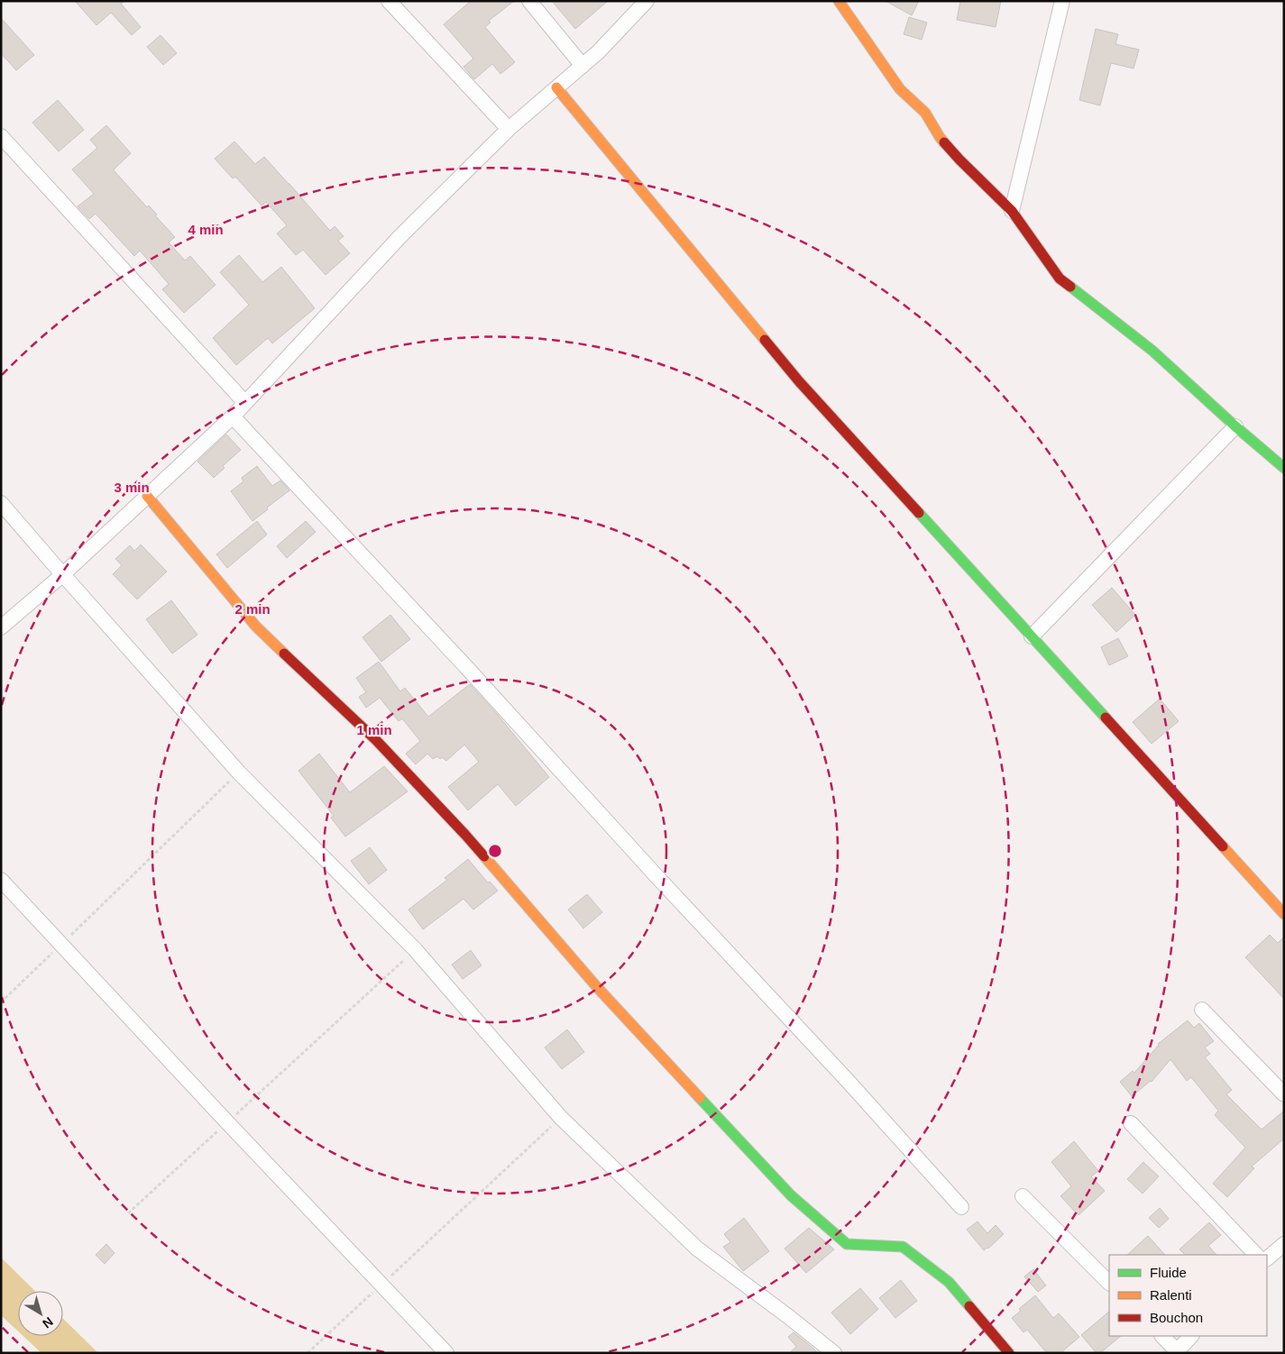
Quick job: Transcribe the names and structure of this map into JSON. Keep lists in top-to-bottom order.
{
  "legend": ["Fluide", "Ralenti", "Bouchon"],
  "north": "bottom right",
  "rings": [
    "4 min",
    "3 min",
    "2 min",
    "1 min"
  ]
}
